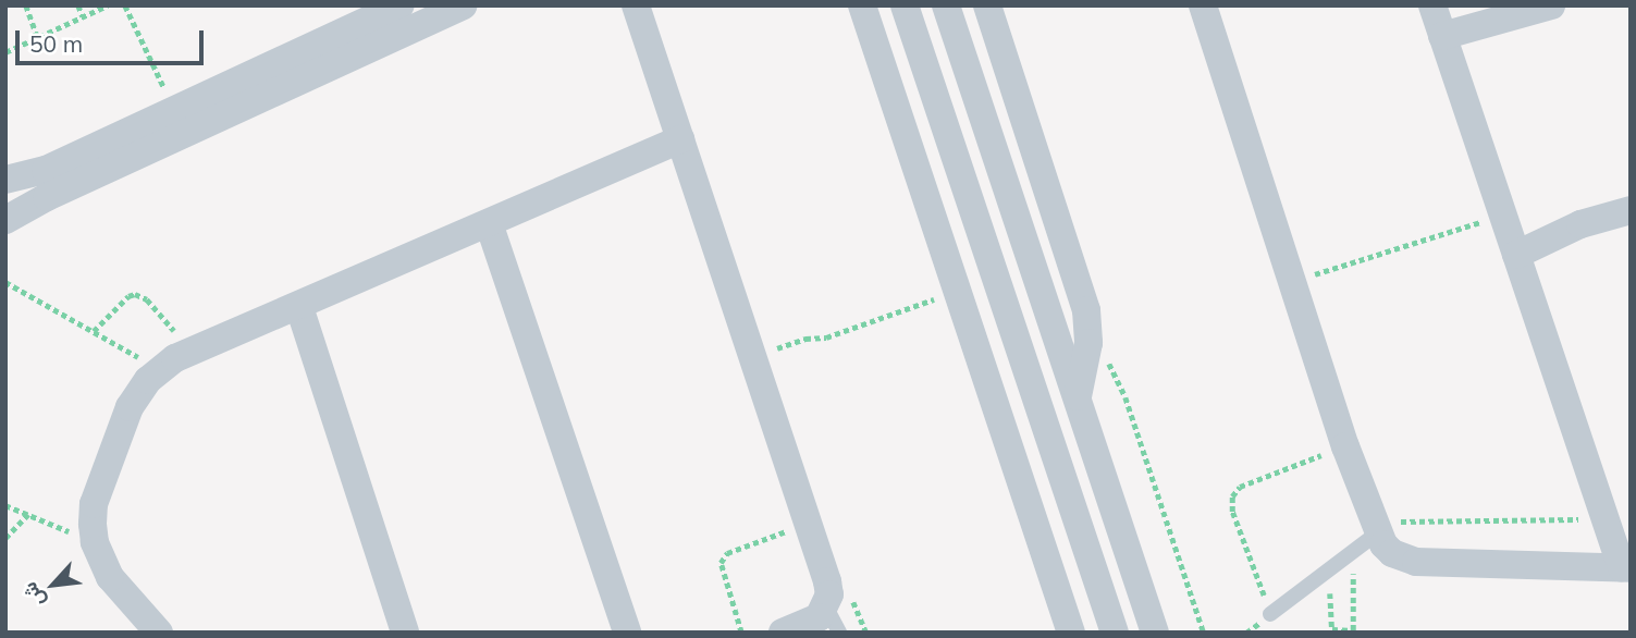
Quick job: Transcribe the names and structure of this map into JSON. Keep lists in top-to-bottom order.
{
  "scale_bar": "50 m",
  "north": "bottom left"
}
